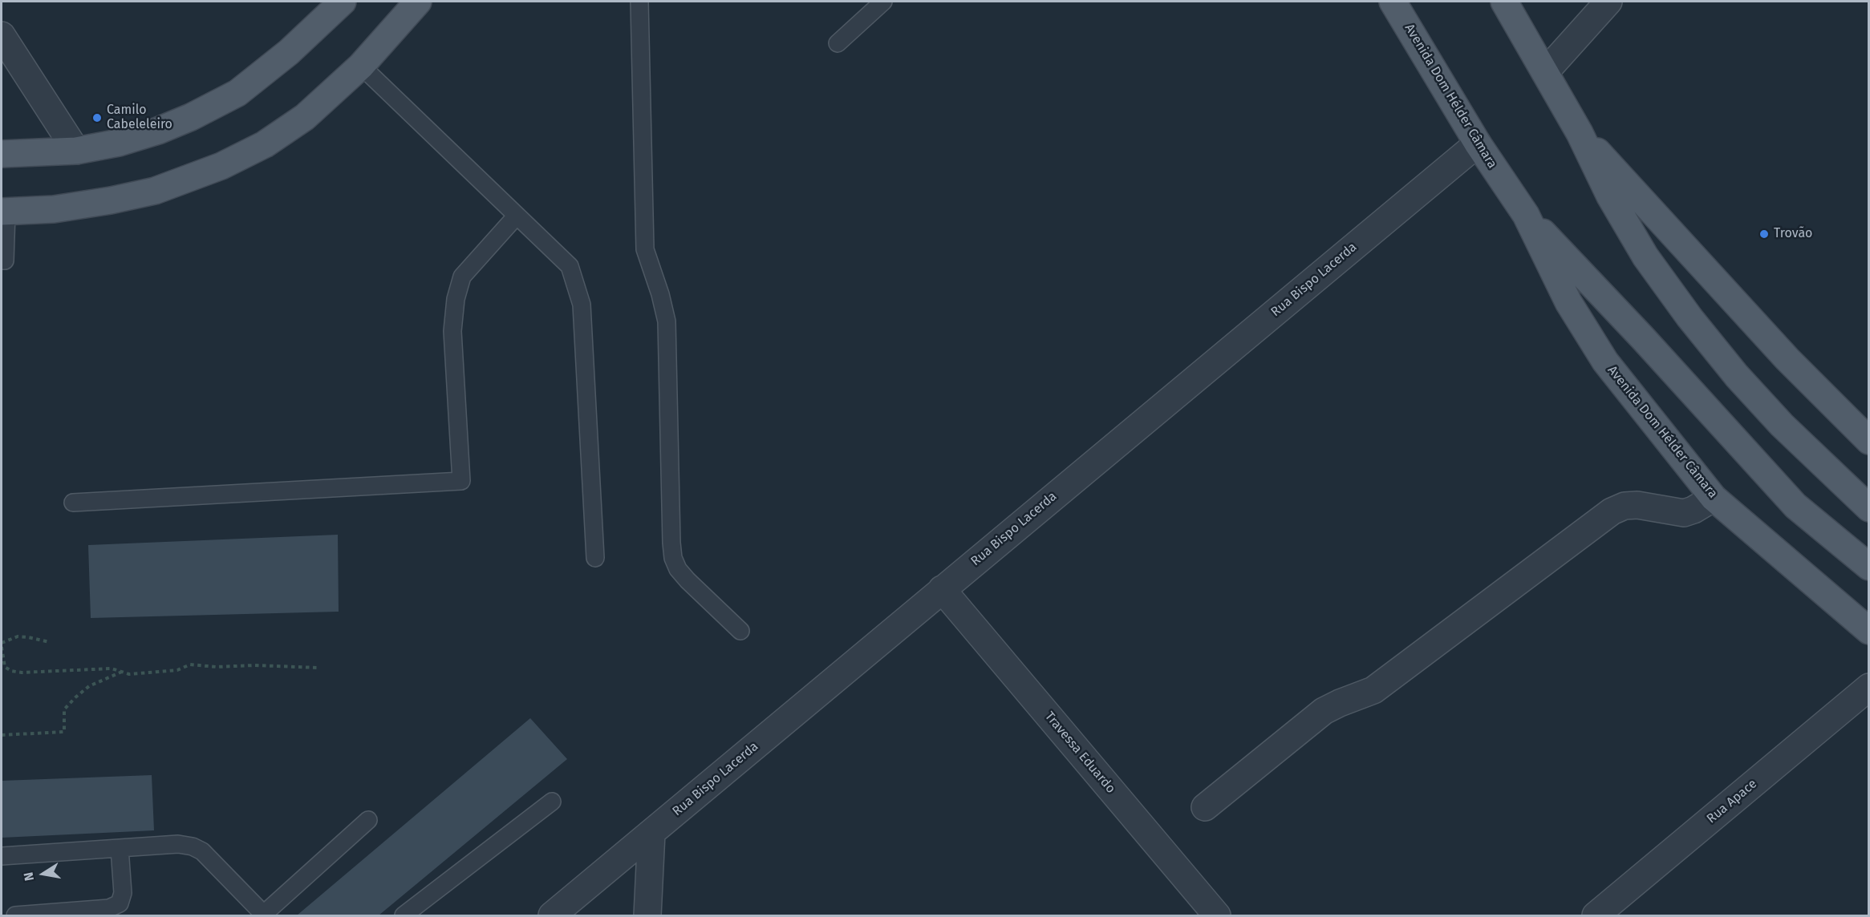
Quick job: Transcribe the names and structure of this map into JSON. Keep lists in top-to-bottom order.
{
  "streets": {
    "main road": ["Avenida Dom Hélder Câmara"],
    "street": ["Rua Bispo Lacerda", "Travessa Eduardo", "Rua Apace"]
  },
  "crossings": [
    ["Avenida Dom Hélder Câmara", "Rua Bispo Lacerda"],
    ["Rua Bispo Lacerda", "Travessa Eduardo"]
  ],
  "places": ["Camilo Cabeleleiro", "Trovão"],
  "north": "left"
}
